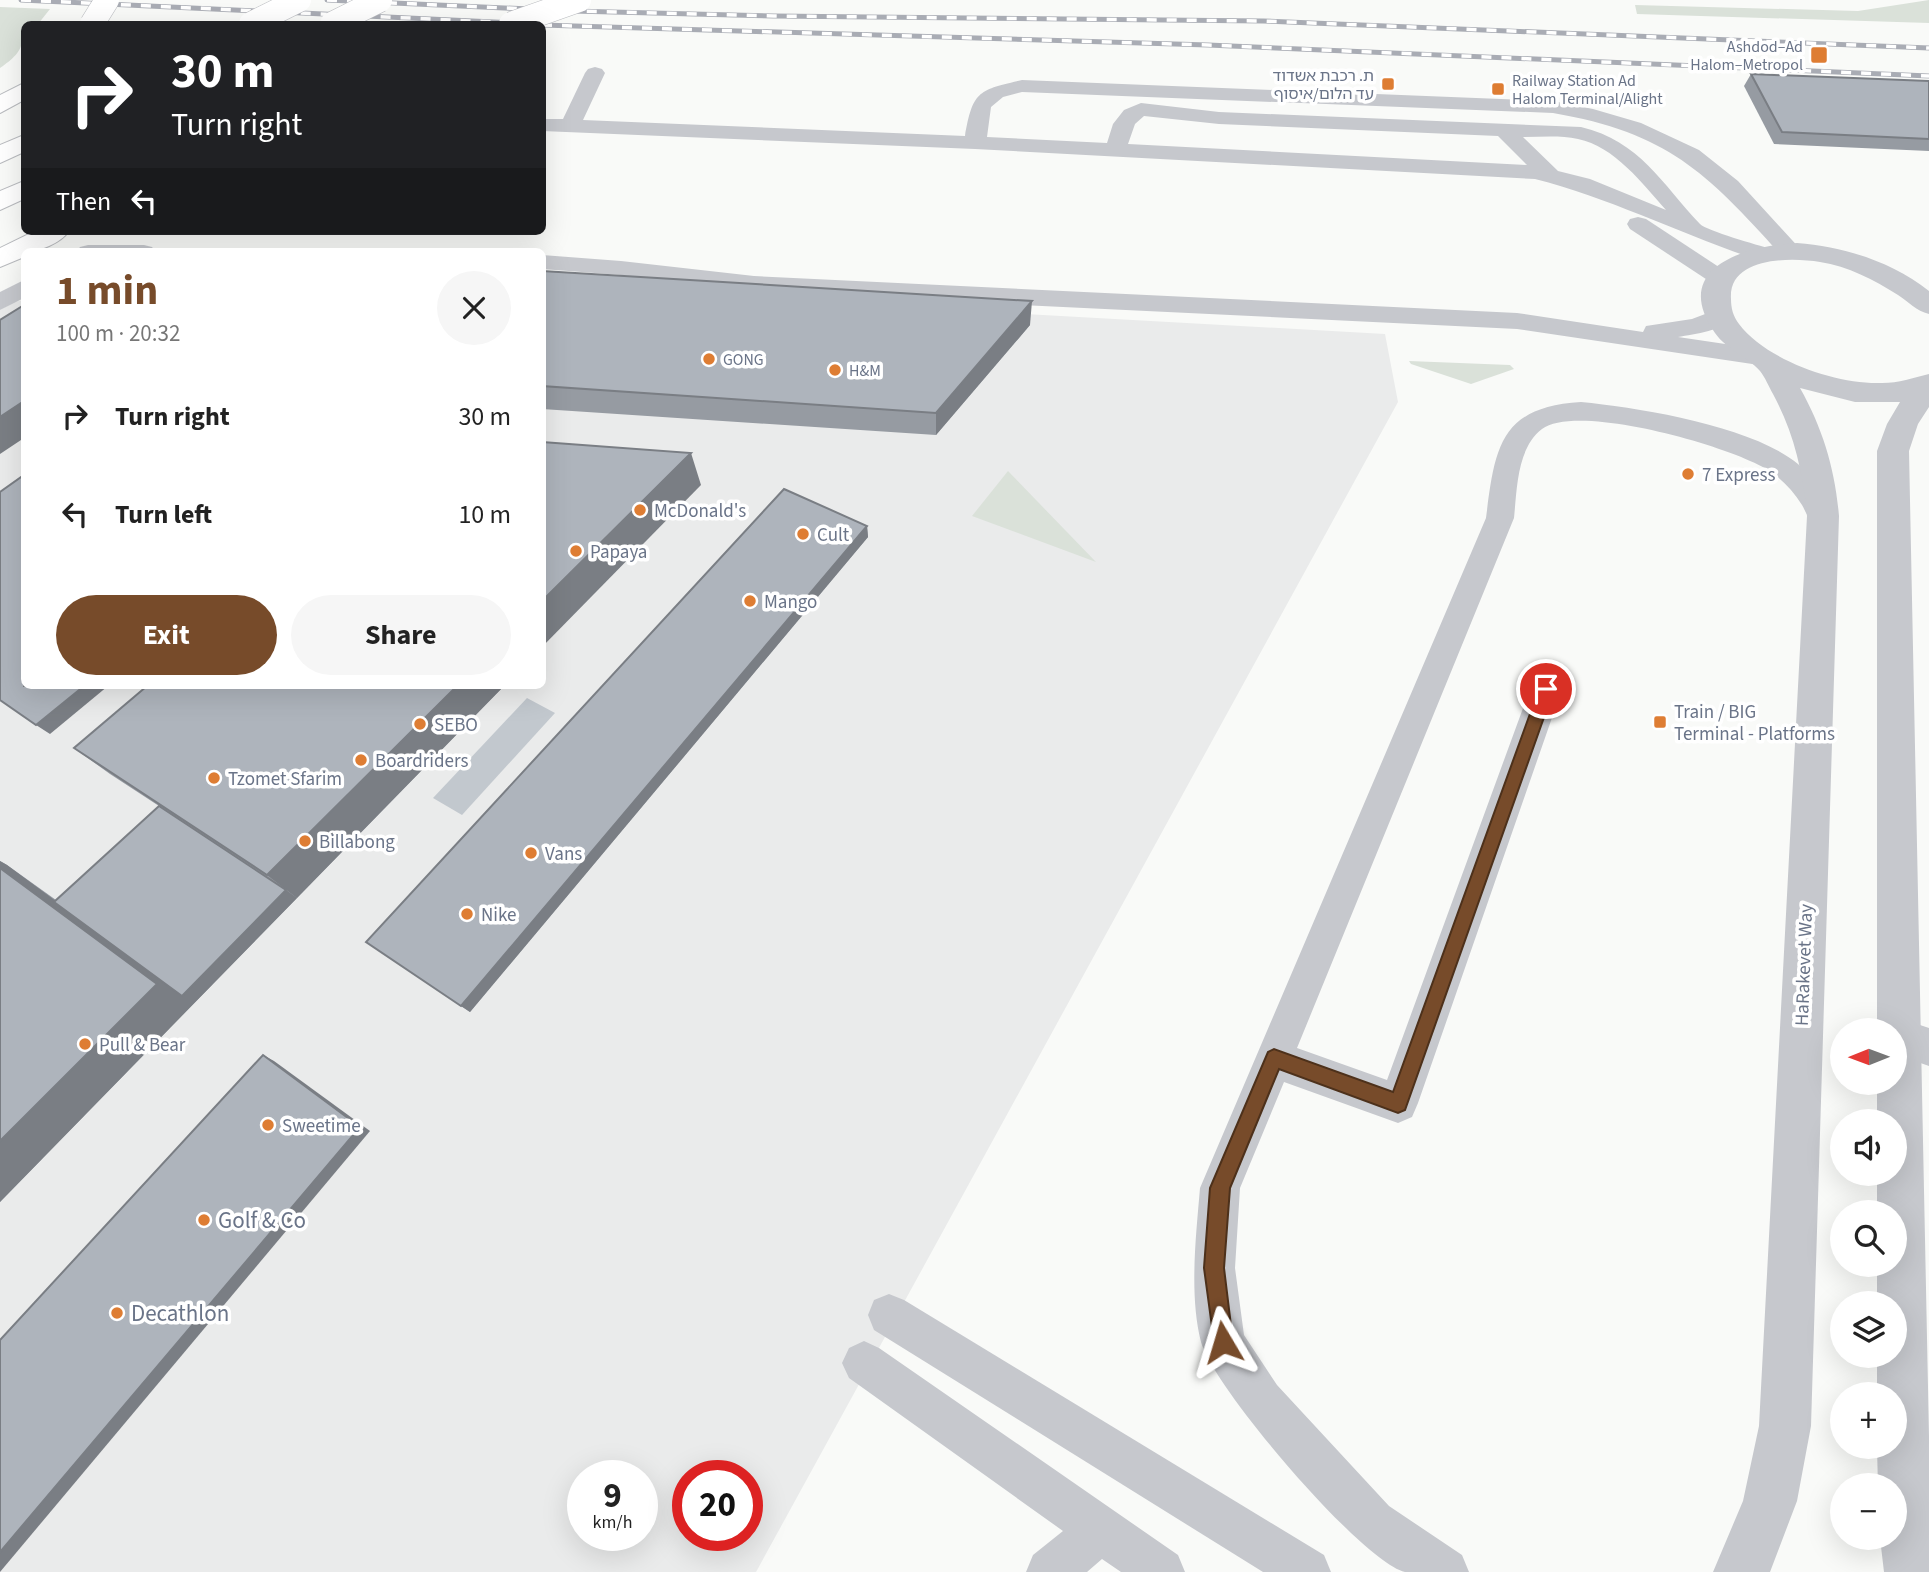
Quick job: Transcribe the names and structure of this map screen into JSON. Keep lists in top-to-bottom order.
{
  "streets": {
    "street": ["HaRakevet Way"]
  },
  "places": {
    "transit": [
      "Ashdod–Ad Halom–Metropol",
      "ת. רכבת אשדוד עד הלום/איסוף",
      "Railway Station Ad Halom Terminal/Alight",
      "Train / BIG Terminal - Platforms"
    ],
    "other": [
      "GONG",
      "H&M",
      "7 Express",
      "McDonald's",
      "Cult",
      "Papaya",
      "Mango",
      "SEBO",
      "Boardriders",
      "Tzomet Sfarim",
      "Billabong",
      "Vans",
      "Nike",
      "Pull & Bear",
      "Sweetime",
      "Golf & Co",
      "Decathlon"
    ]
  },
  "north": "left",
  "page": {
    "turn": ["30 m", "Turn right"],
    "then": "Then",
    "heading": ["1 min", "100 m · 20:32"],
    "list": [
      {
        "name": "Turn right",
        "value": "30 m"
      },
      {
        "name": "Turn left",
        "value": "10 m"
      }
    ],
    "buttons": ["Exit", "Share"],
    "map_buttons": ["+", "−"],
    "speed": "9 km/h",
    "limit": "20"
  }
}
